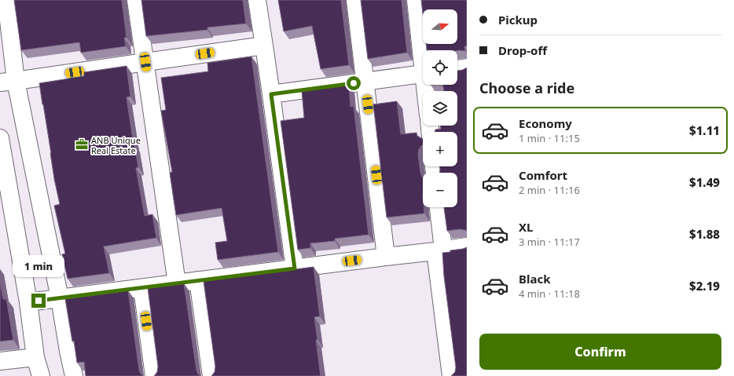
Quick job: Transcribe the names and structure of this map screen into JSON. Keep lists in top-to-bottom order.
{
  "places": {
    "office": ["ANB Unique Real Estate"]
  },
  "north": "right",
  "page": {
    "banner": ["Pickup", "Drop-off"],
    "map_buttons": ["+", "−"],
    "heading": "Choose a ride",
    "list": [
      {
        "name": "Economy",
        "note": "1 min · 11:15",
        "value": "$1.11"
      },
      {
        "name": "Comfort",
        "note": "2 min · 11:16",
        "value": "$1.49"
      },
      {
        "name": "XL",
        "note": "3 min · 11:17",
        "value": "$1.88"
      },
      {
        "name": "Black",
        "note": "4 min · 11:18",
        "value": "$2.19"
      }
    ],
    "bubble": "1 min",
    "buttons": "Confirm"
  }
}
